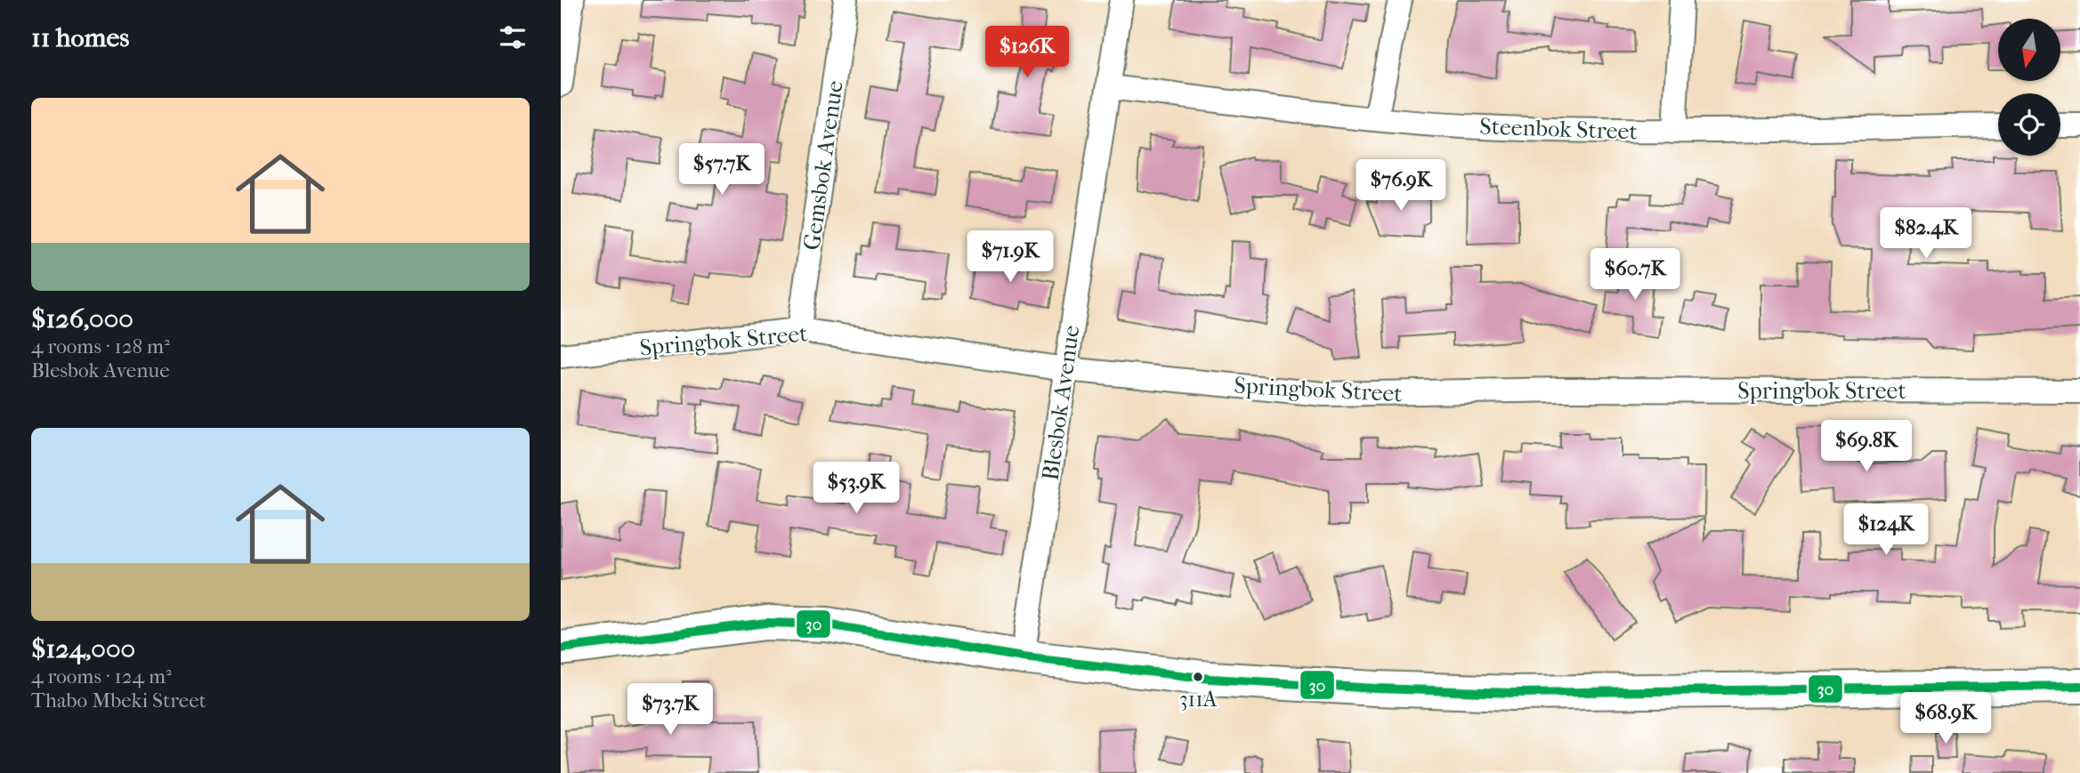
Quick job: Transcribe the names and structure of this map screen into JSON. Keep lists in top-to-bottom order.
{
  "streets": {
    "street": [
      "Steenbok Street",
      "Gemsbok Avenue",
      "Springbok Street",
      "Blesbok Avenue"
    ]
  },
  "crossings": [
    ["Steenbok Street", "Blesbok Avenue"],
    ["Gemsbok Avenue", "Springbok Street"],
    ["Springbok Street", "Blesbok Avenue"]
  ],
  "places": ["311A"],
  "lines": ["transit line 30"],
  "north": "bottom",
  "page": {
    "heading": "11 homes",
    "price": [
      "$126K",
      "$57.7K",
      "$76.9K",
      "$82.4K",
      "$71.9K",
      "$60.7K",
      "$69.8K",
      "$53.9K",
      "$124K",
      "$73.7K",
      "$68.9K"
    ],
    "list": [
      {
        "name": "$126,000",
        "note": "4 rooms · 128 m² · Blesbok Avenue"
      },
      {
        "name": "$124,000",
        "note": "4 rooms · 124 m² · Thabo Mbeki Street"
      }
    ]
  }
}
